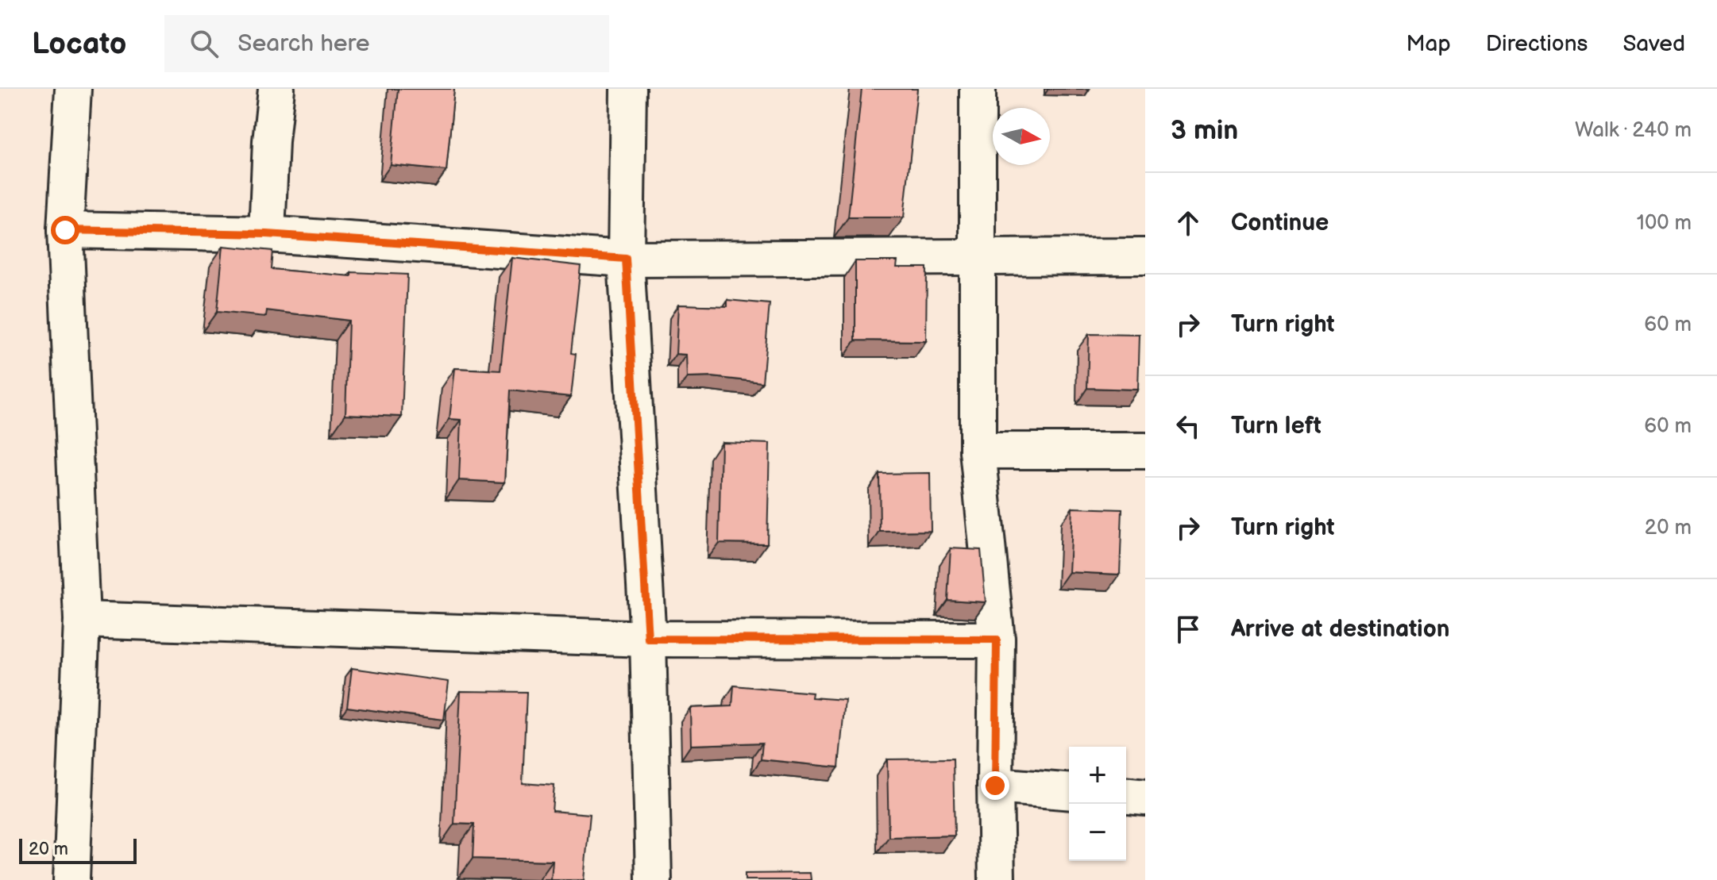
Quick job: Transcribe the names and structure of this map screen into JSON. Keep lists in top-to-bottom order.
{
  "scale_bar": "20 m",
  "north": "right",
  "page": {
    "header": "Locato",
    "search": "Search here",
    "nav": ["Map", "Directions", "Saved"],
    "heading": ["3 min", "Walk · 240 m"],
    "list": [
      ["Continue", "100 m"],
      ["Turn right", "60 m"],
      ["Turn left", "60 m"],
      ["Turn right", "20 m"],
      "Arrive at destination"
    ],
    "map_buttons": ["+", "−"],
    "scale": "20 m"
  }
}
